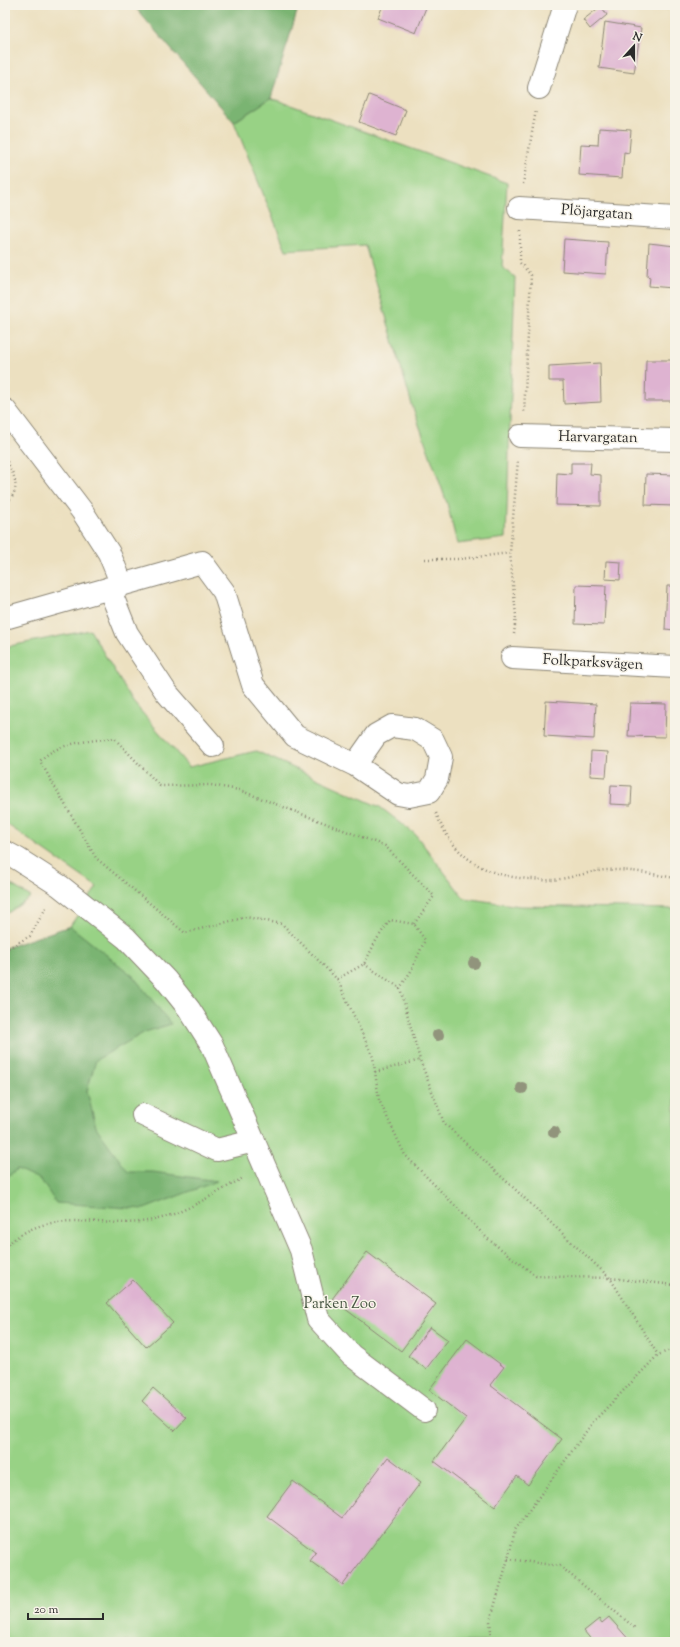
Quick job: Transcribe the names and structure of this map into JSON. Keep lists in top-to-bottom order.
{
  "streets": {
    "street": ["Plöjargatan", "Harvargatan", "Folkparksvägen"]
  },
  "parks": ["Parken Zoo"],
  "scale_bar": "20 m",
  "north": "top"
}
